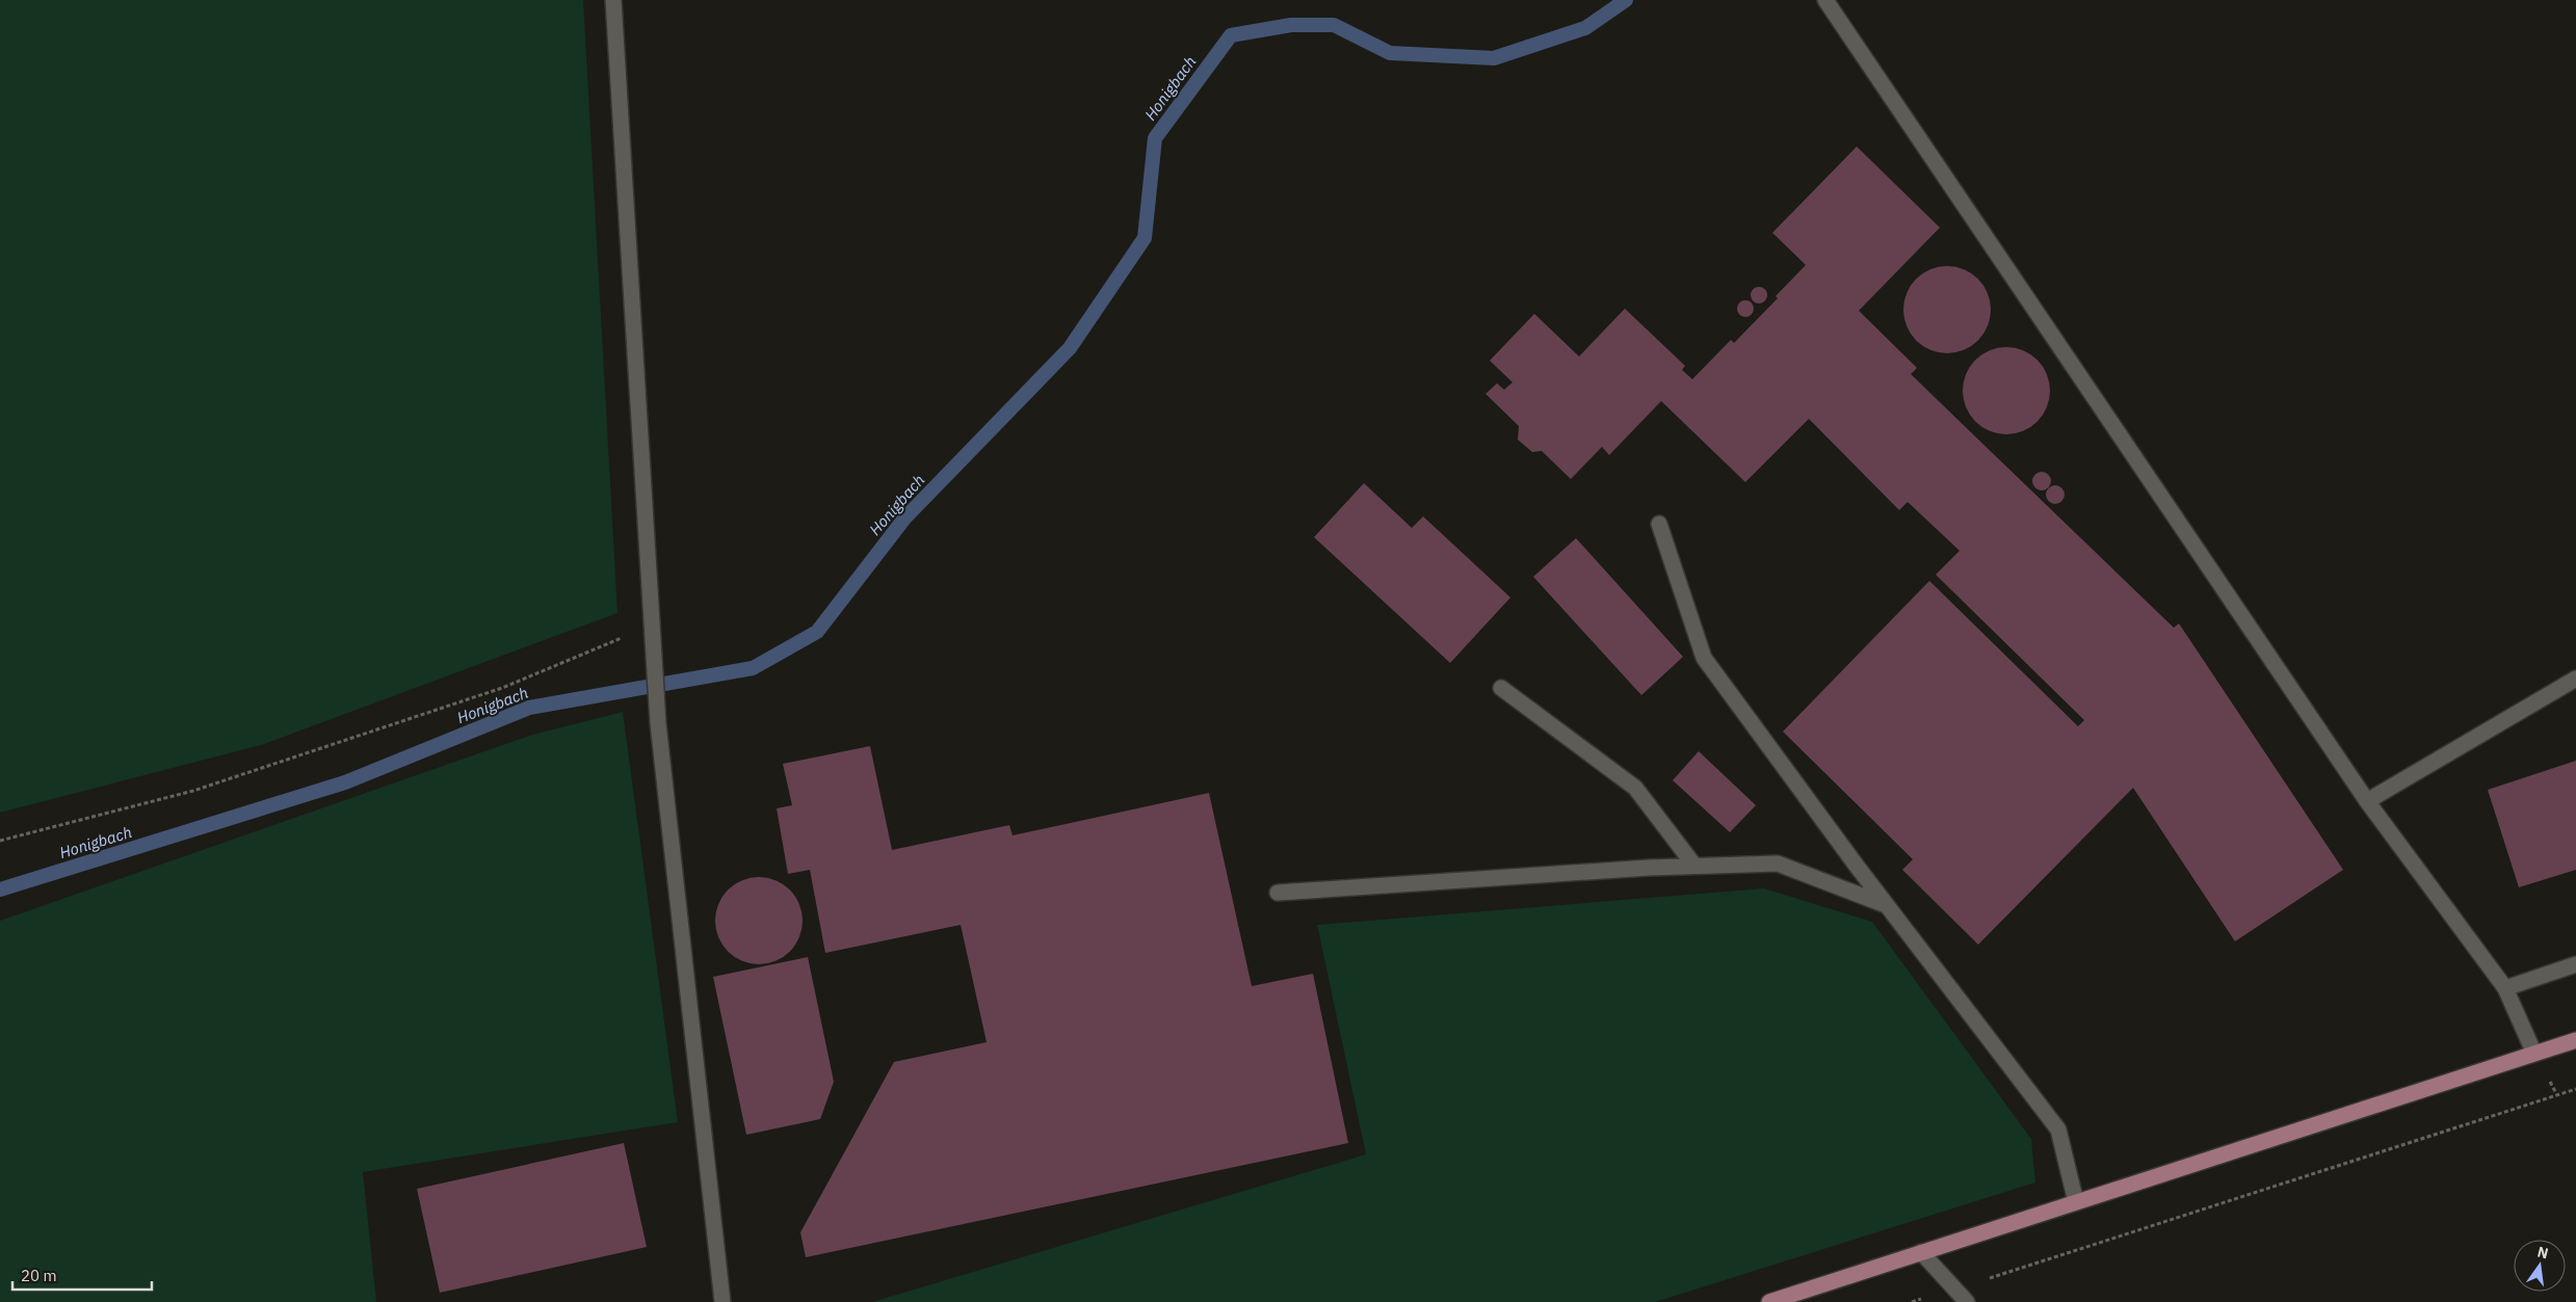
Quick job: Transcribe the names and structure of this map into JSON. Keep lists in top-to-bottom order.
{
  "water": ["Honigbach"],
  "scale_bar": "20 m",
  "north": "top"
}
